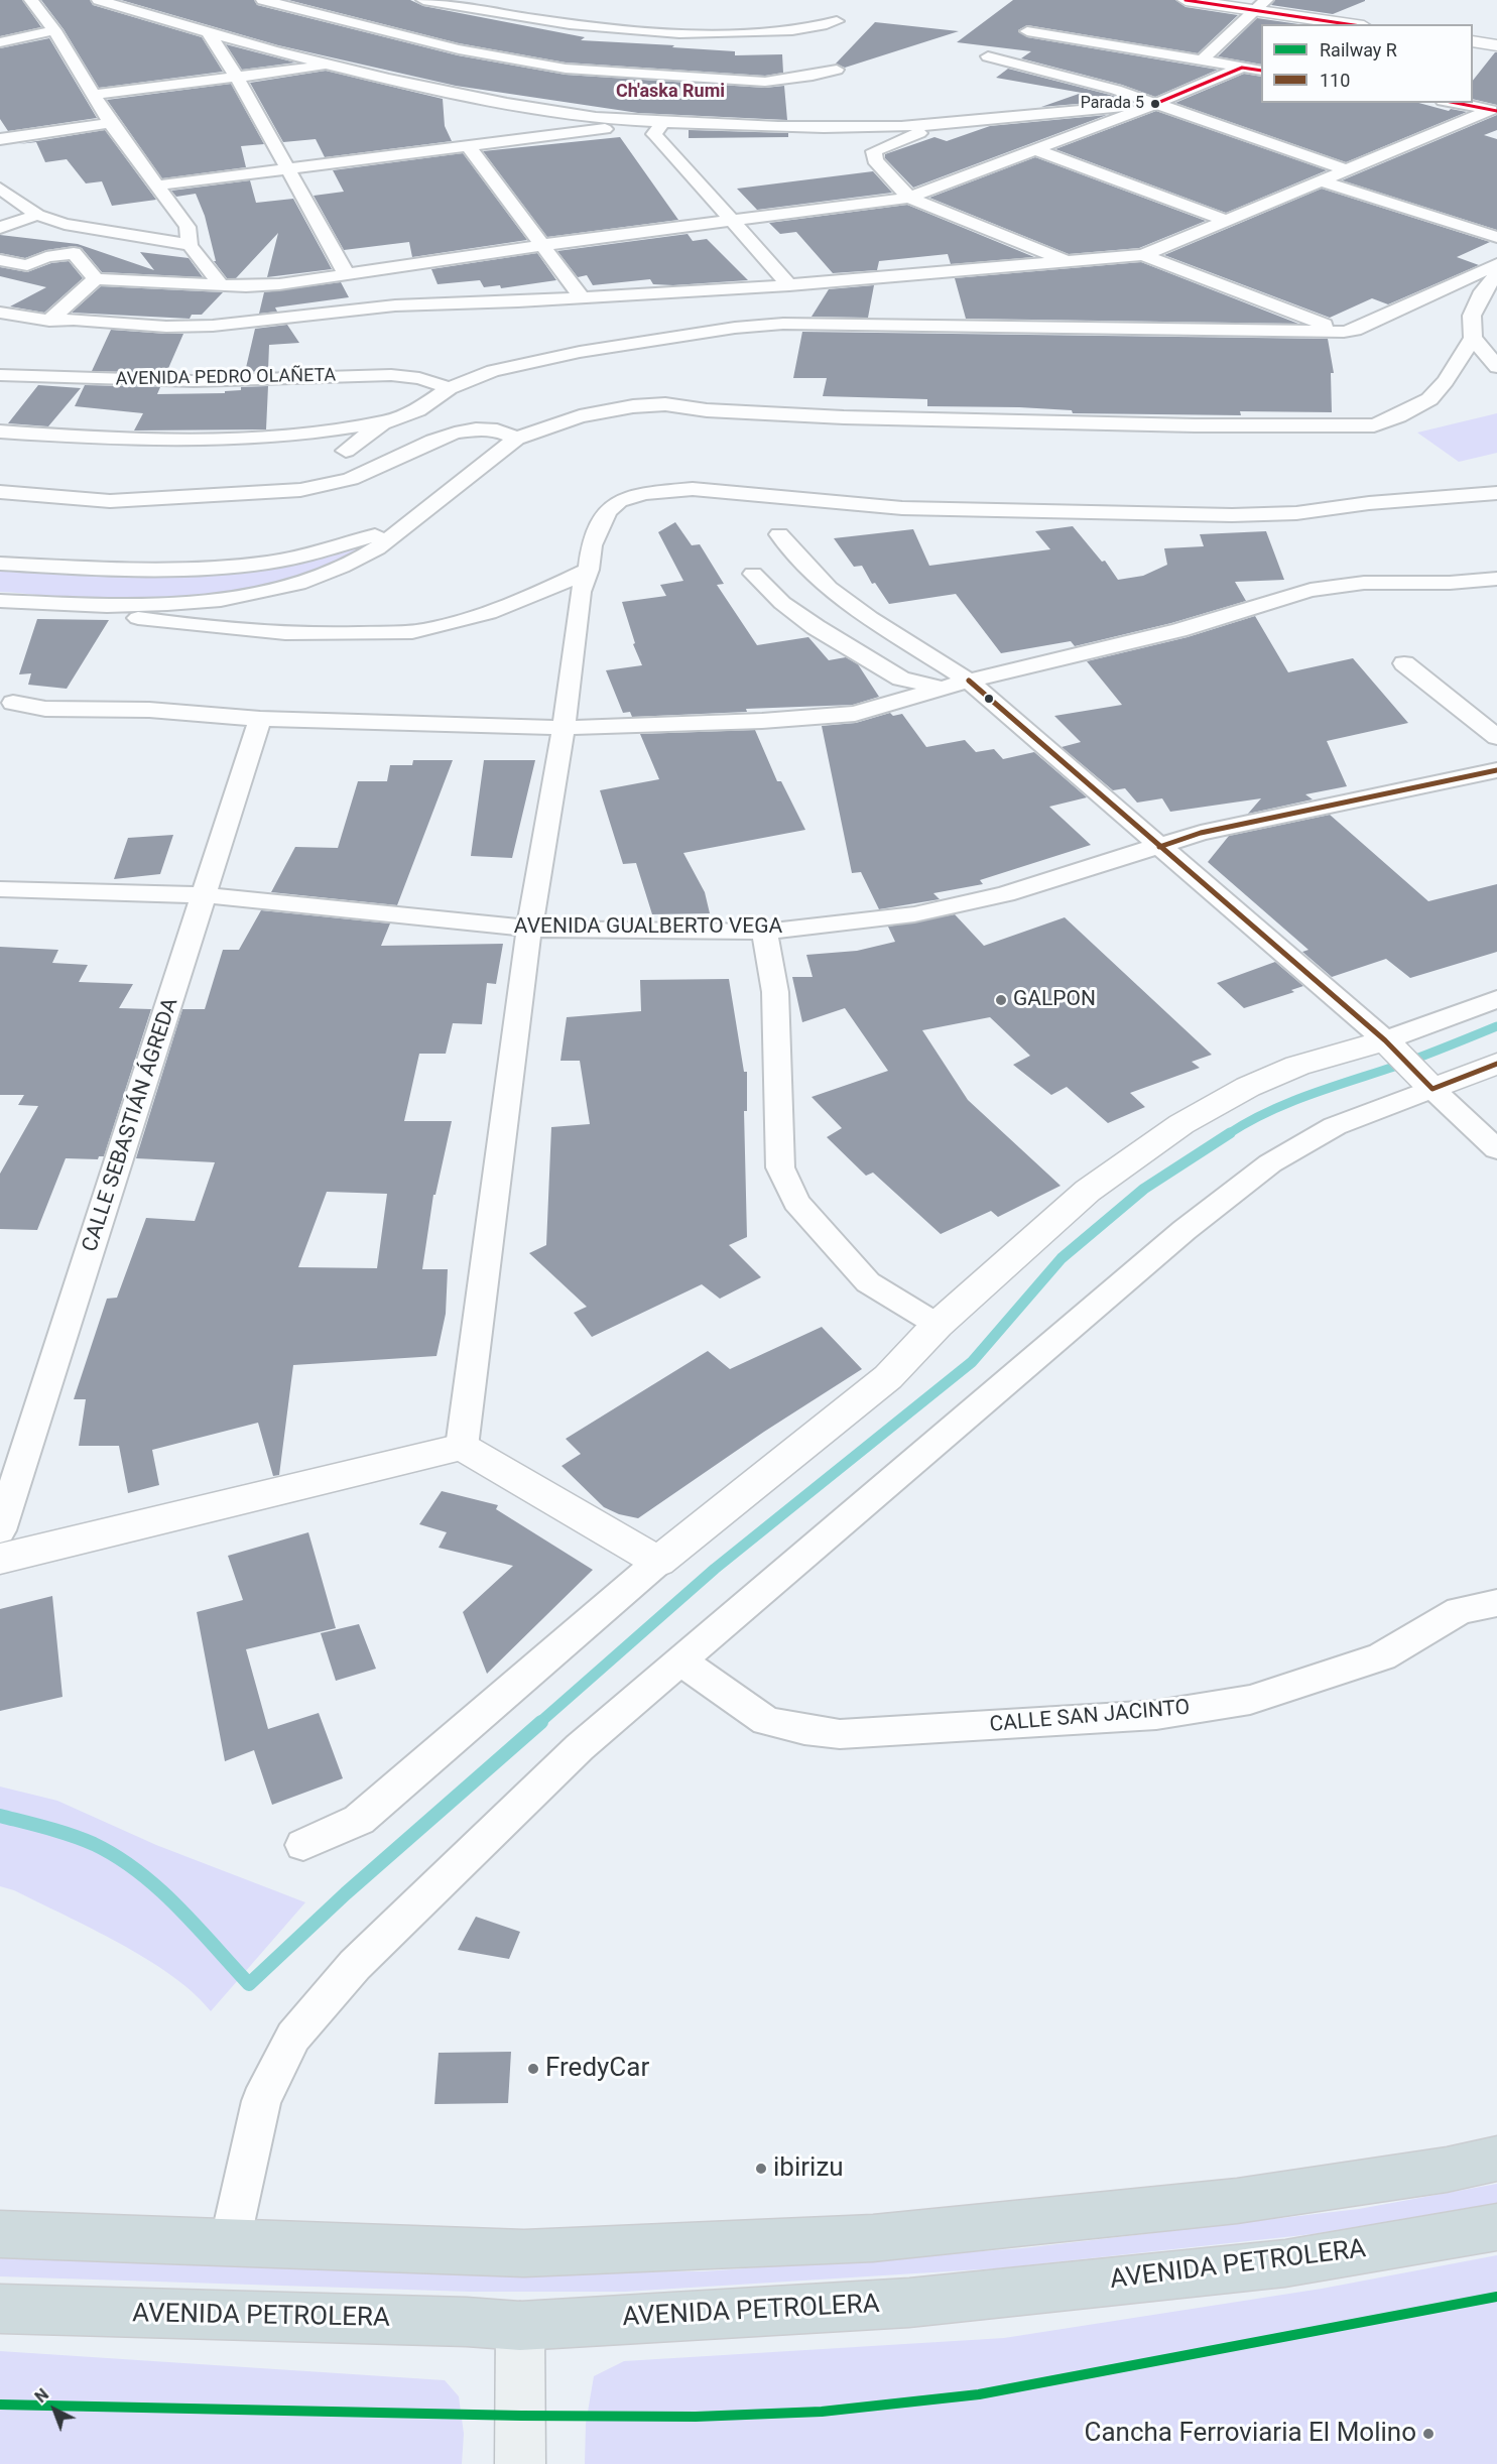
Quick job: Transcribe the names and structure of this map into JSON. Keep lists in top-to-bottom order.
{
  "streets": {
    "highway": ["AVENIDA PETROLERA"],
    "street": [
      "AVENIDA PEDRO OLAÑETA",
      "AVENIDA GUALBERTO VEGA",
      "CALLE SEBASTIÁN ÁGREDA",
      "CALLE SAN JACINTO"
    ]
  },
  "crossings": [
    ["AVENIDA GUALBERTO VEGA", "CALLE SEBASTIÁN ÁGREDA"]
  ],
  "districts": ["Ch'aska Rumi"],
  "places": [
    "Parada 5",
    "GALPON",
    "FredyCar",
    "ibirizu",
    "Cancha Ferroviaria El Molino"
  ],
  "lines": ["transit line 110", "rail line R"],
  "legend": ["Railway R", "110"],
  "north": "top left"
}
